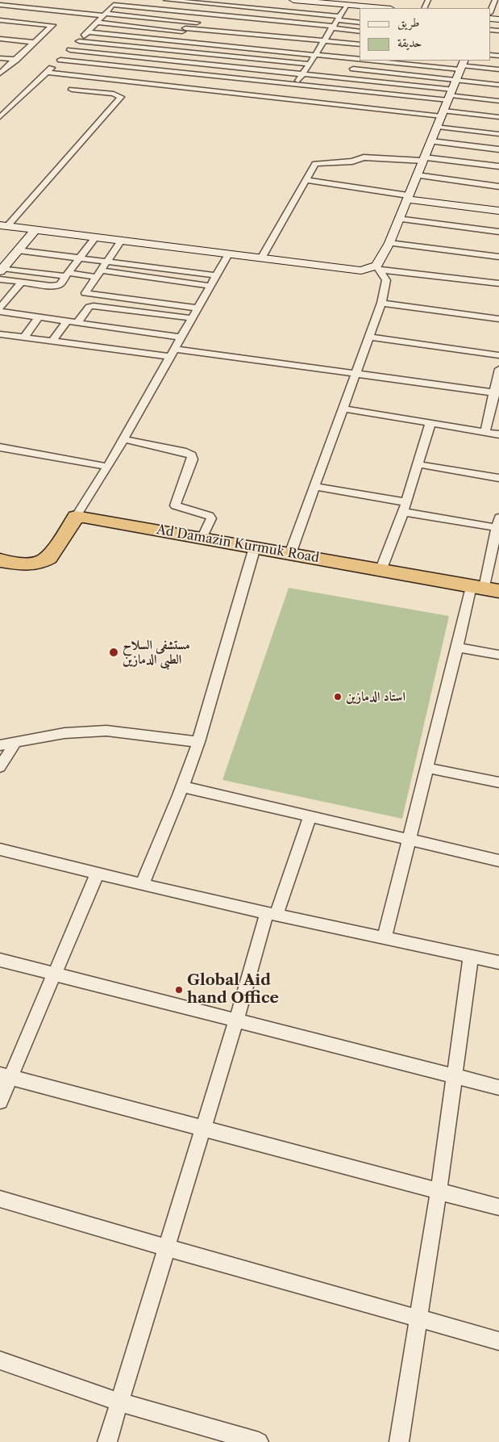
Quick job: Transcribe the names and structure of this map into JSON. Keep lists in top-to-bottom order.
{
  "streets": {
    "highway": ["Ad Damazin Kurmuk Road"]
  },
  "places": ["مستشفى السلاح الطبى الدمازين", "استاد الدمازين", "Global Aid hand Office"],
  "legend": ["طريق", "حديقة"]
}
